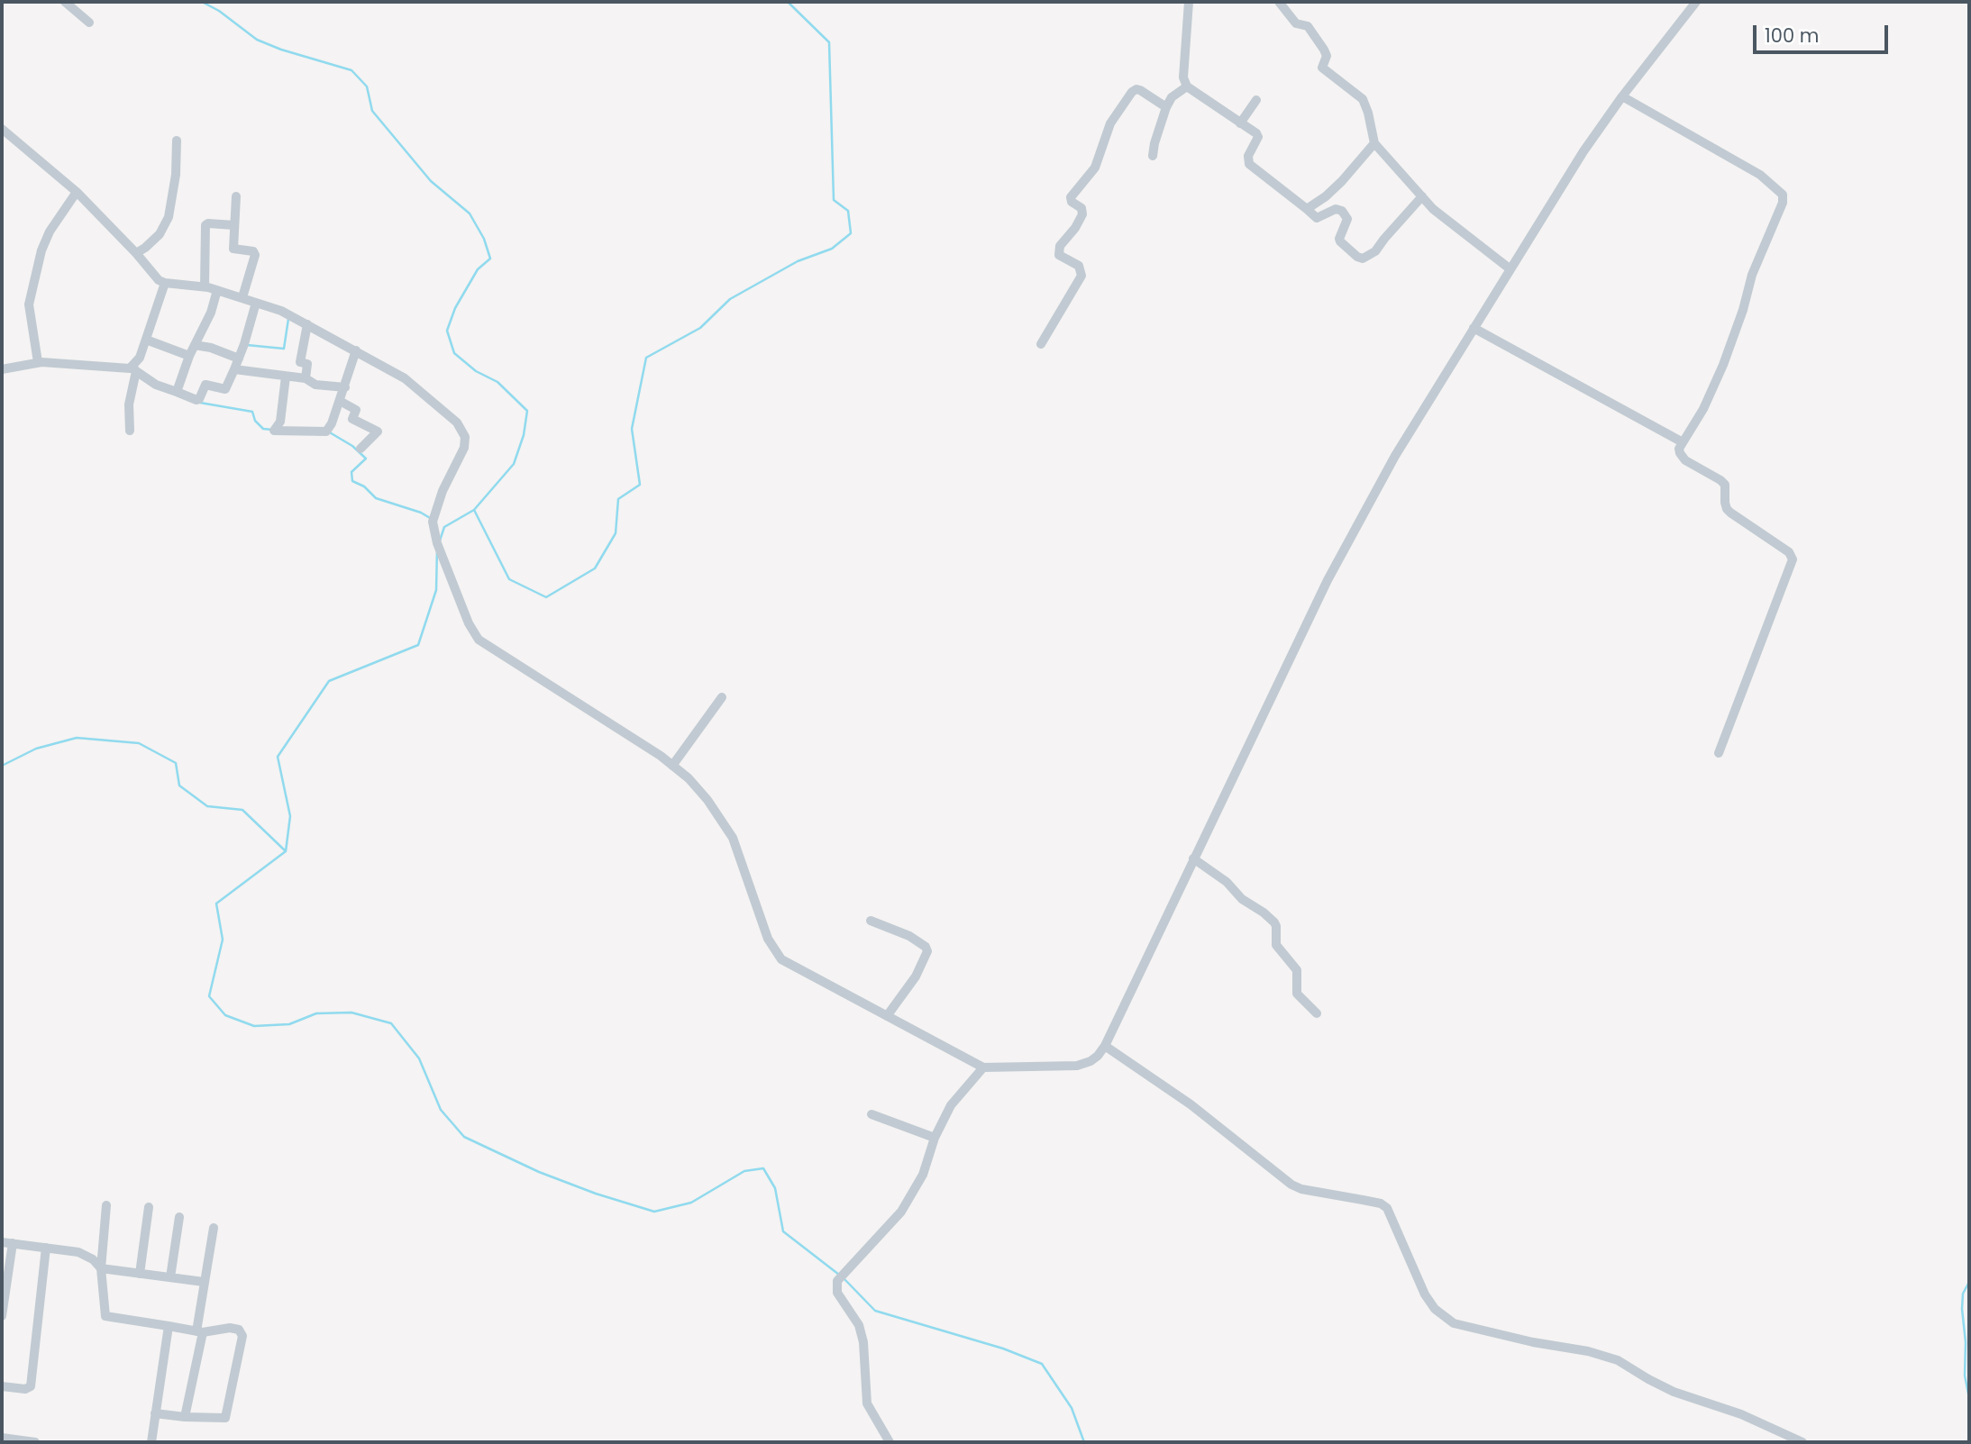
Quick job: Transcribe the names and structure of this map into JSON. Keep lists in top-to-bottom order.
{
  "scale_bar": "100 m"
}
